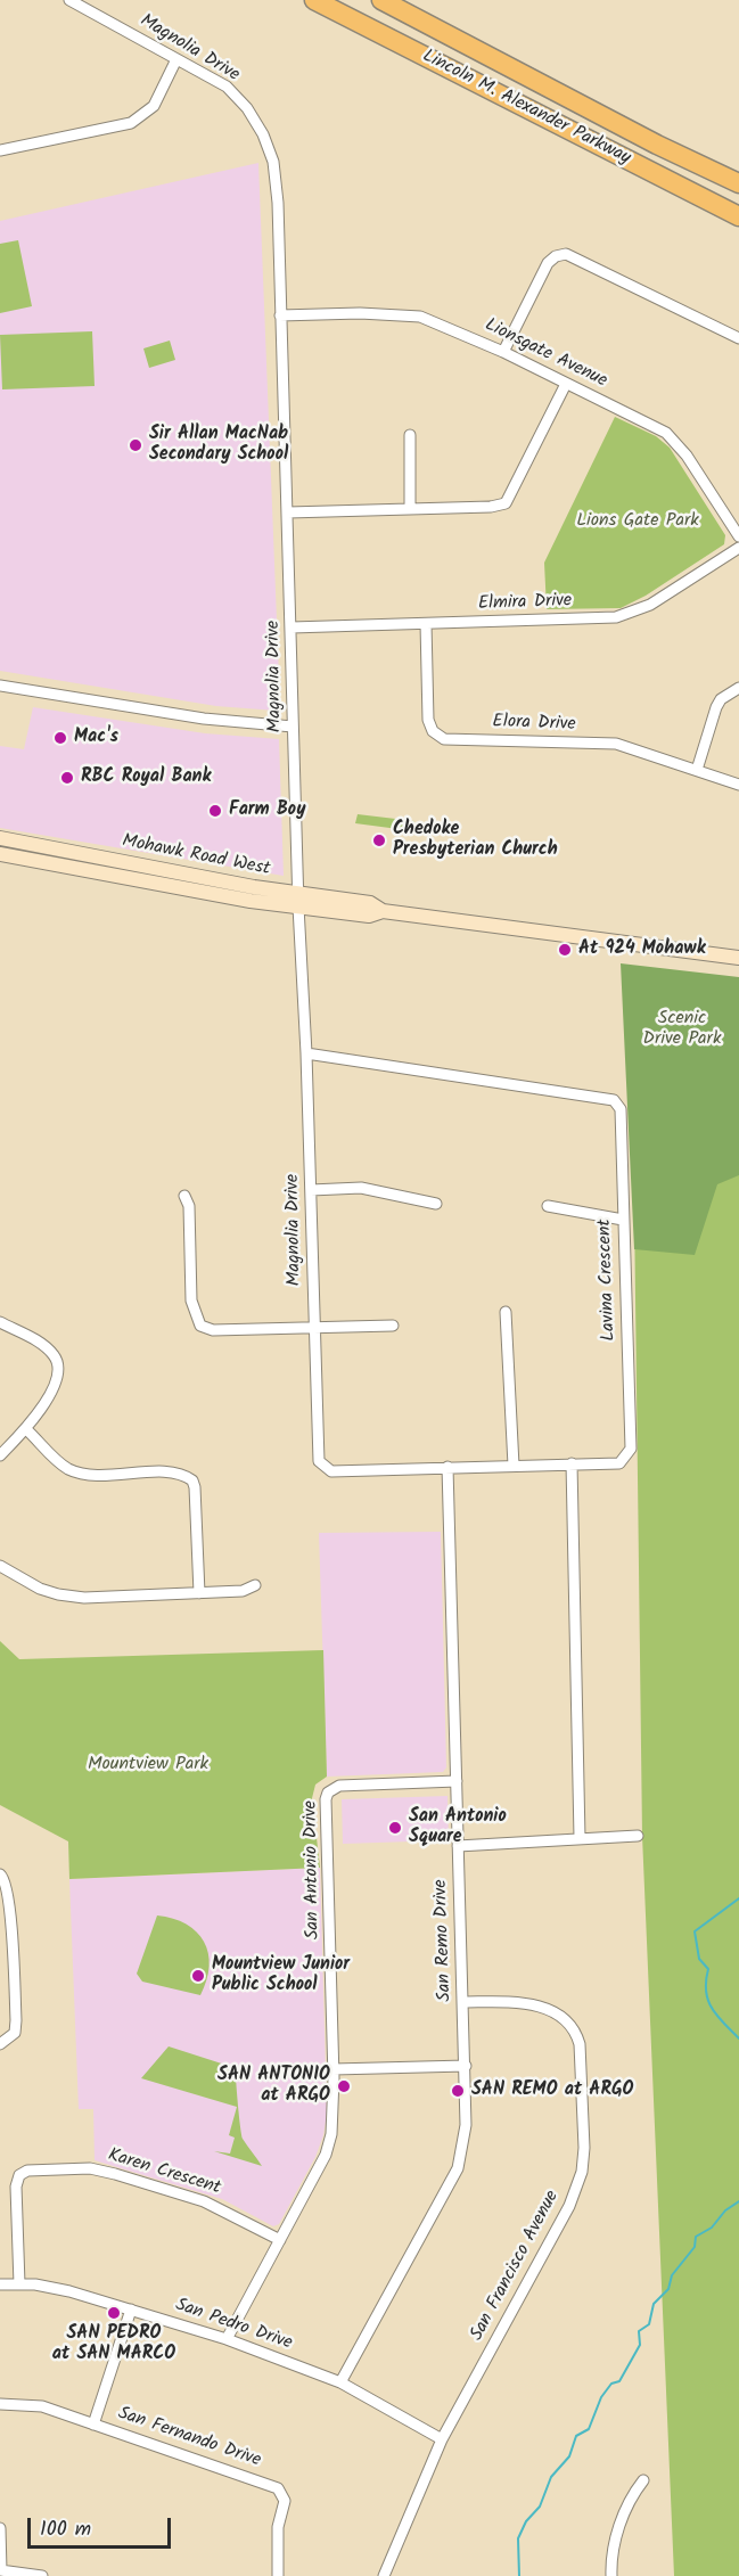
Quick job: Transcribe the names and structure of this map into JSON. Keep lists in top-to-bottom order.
{
  "streets": {
    "highway": ["Lincoln M. Alexander Parkway"],
    "main road": ["Mohawk Road West"],
    "street": [
      "Magnolia Drive",
      "Lionsgate Avenue",
      "Elmira Drive",
      "Elora Drive",
      "Lavina Crescent",
      "San Antonio Drive",
      "San Remo Drive",
      "Karen Crescent",
      "San Francisco Avenue",
      "San Pedro Drive",
      "San Fernando Drive"
    ]
  },
  "crossings": [
    ["Magnolia Drive", "Lionsgate Avenue"],
    ["Magnolia Drive", "Elmira Drive"],
    ["Magnolia Drive", "Mohawk Road West"],
    ["Magnolia Drive", "Lavina Crescent"],
    ["Elmira Drive", "Elora Drive"],
    ["Lavina Crescent", "San Remo Drive"],
    ["San Antonio Drive", "San Remo Drive"],
    ["San Antonio Drive", "Karen Crescent"],
    ["San Antonio Drive", "San Pedro Drive"],
    ["San Remo Drive", "San Francisco Avenue"],
    ["San Remo Drive", "San Pedro Drive"],
    ["Karen Crescent", "San Pedro Drive"],
    ["San Francisco Avenue", "San Pedro Drive"]
  ],
  "parks": ["Lions Gate Park", "Scenic Drive Park", "Mountview Park"],
  "places": [
    "Sir Allan MacNab Secondary School",
    "Mac's",
    "RBC Royal Bank",
    "Farm Boy",
    "Chedoke Presbyterian Church",
    "At 924 Mohawk",
    "San Antonio Square",
    "Mountview Junior Public School",
    "SAN ANTONIO at ARGO",
    "SAN REMO at ARGO",
    "SAN PEDRO at SAN MARCO"
  ],
  "scale_bar": "100 m"
}
